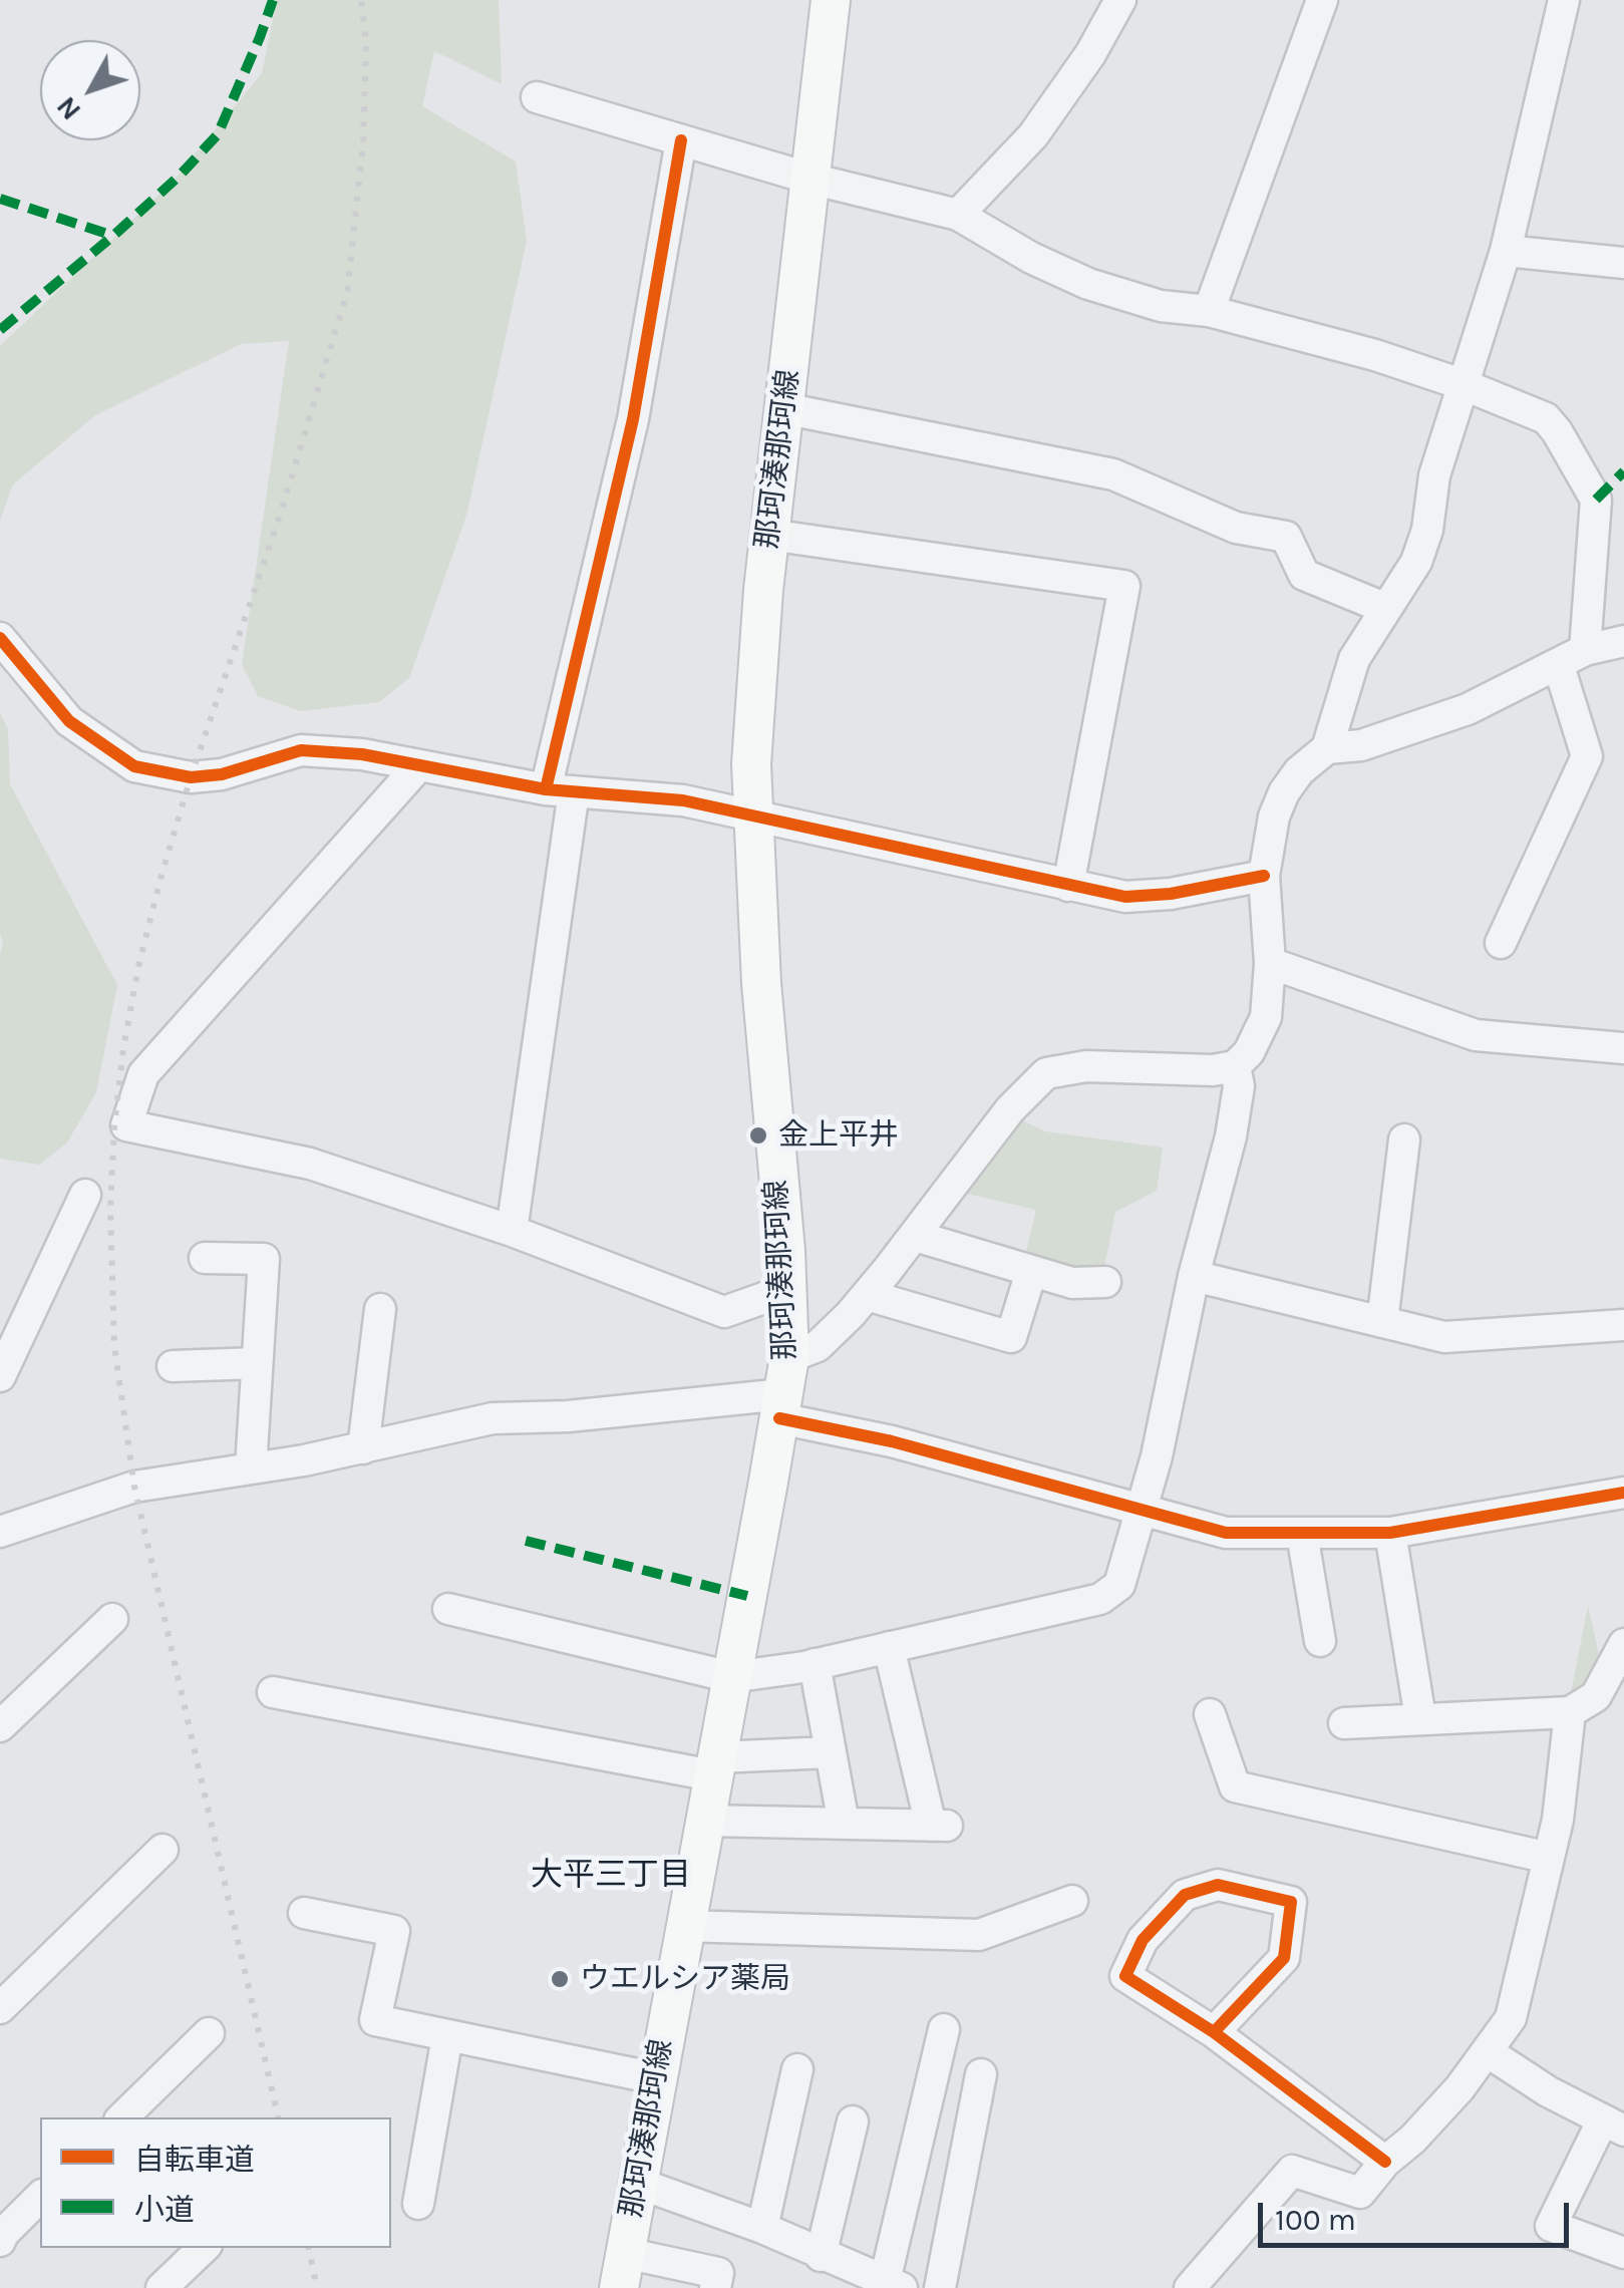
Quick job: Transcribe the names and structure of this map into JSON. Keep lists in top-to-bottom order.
{
  "streets": {
    "main road": ["那珂湊那珂線"]
  },
  "districts": ["大平三丁目"],
  "places": ["金上平井", "ウエルシア薬局"],
  "legend": ["自転車道", "小道"],
  "scale_bar": "100 m",
  "north": "bottom left"
}
